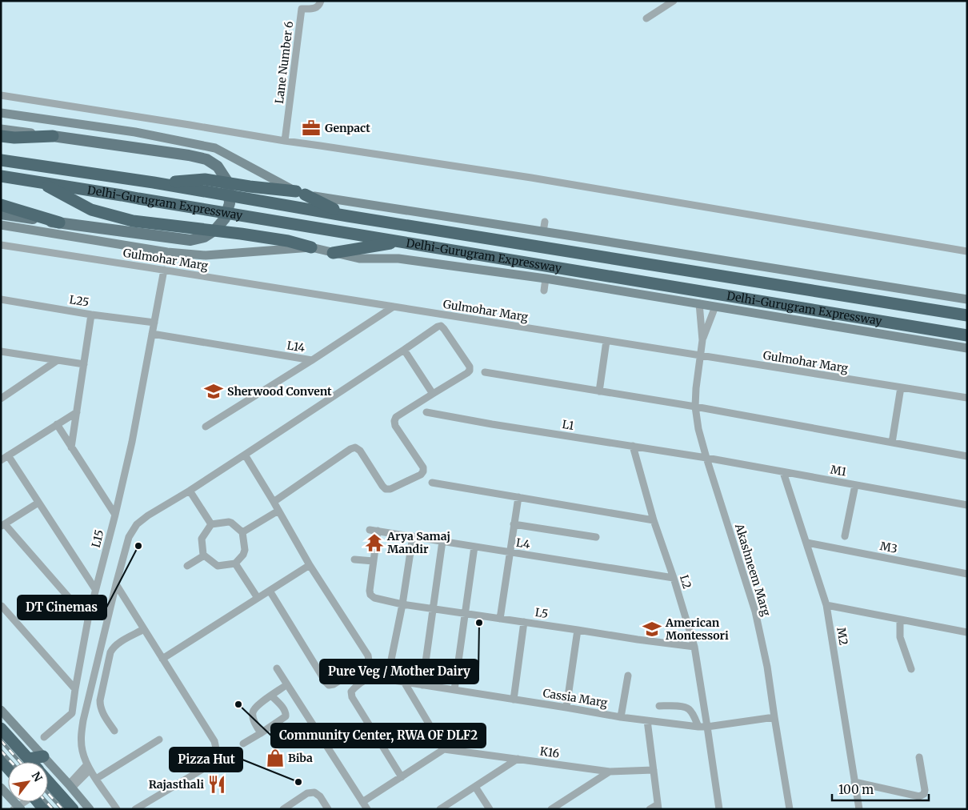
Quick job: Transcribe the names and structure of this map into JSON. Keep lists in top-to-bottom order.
{
  "streets": {
    "highway": ["Delhi-Gurugram Expressway"],
    "street": [
      "Lane Number 6",
      "Gulmohar Marg",
      "L25",
      "L14",
      "L1",
      "M1",
      "L15",
      "L4",
      "M3",
      "Akashneem Marg",
      "L2",
      "L5",
      "M2",
      "Cassia Marg",
      "K16"
    ]
  },
  "crossings": [
    ["Gulmohar Marg", "L15"],
    ["Gulmohar Marg", "Akashneem Marg"],
    ["L25", "L15"],
    ["L14", "L15"],
    ["L1", "M1"],
    ["L1", "Akashneem Marg"],
    ["L1", "L2"],
    ["M1", "Akashneem Marg"],
    ["M1", "M2"],
    ["L4", "L2"],
    ["M3", "M2"],
    ["Akashneem Marg", "Cassia Marg"],
    ["L2", "L5"],
    ["L2", "Cassia Marg"]
  ],
  "places": {
    "office": ["Genpact"],
    "school or university": ["Sherwood Convent", "American Montessori"],
    "temple": ["Arya Samaj Mandir"],
    "other": [
      "DT Cinemas",
      "Pure Veg / Mother Dairy",
      "Community Center, RWA OF DLF2",
      "Pizza Hut"
    ],
    "shop": ["Biba"],
    "restaurant": ["Rajasthali"]
  },
  "scale_bar": "100 m",
  "north": "top right"
}
